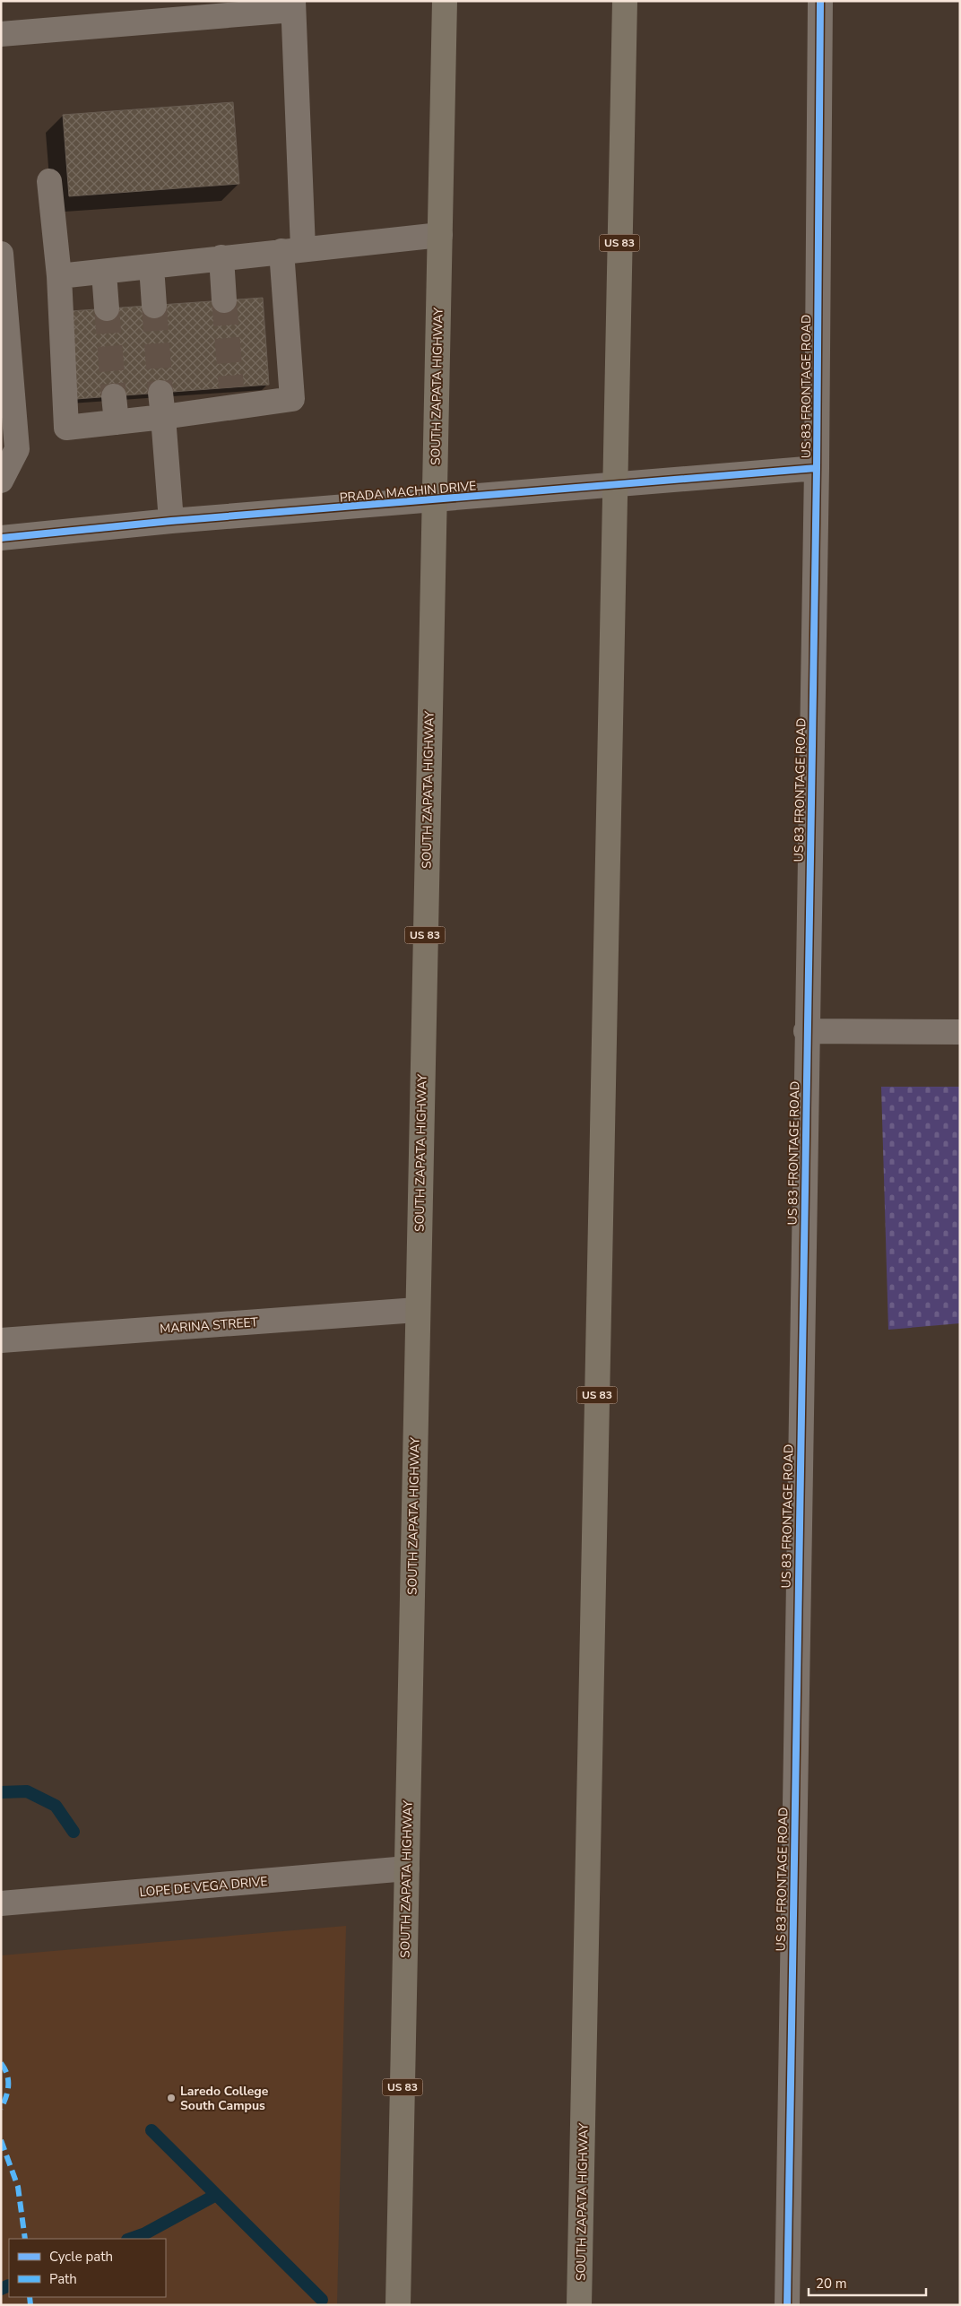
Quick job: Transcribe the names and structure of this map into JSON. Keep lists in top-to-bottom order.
{
  "streets": {
    "main road": ["US 83", "SOUTH ZAPATA HIGHWAY"],
    "street": [
      "US 83 FRONTAGE ROAD",
      "PRADA MACHIN DRIVE",
      "MARINA STREET",
      "LOPE DE VEGA DRIVE"
    ]
  },
  "crossings": [
    ["SOUTH ZAPATA HIGHWAY", "PRADA MACHIN DRIVE"],
    ["SOUTH ZAPATA HIGHWAY", "MARINA STREET"],
    ["SOUTH ZAPATA HIGHWAY", "LOPE DE VEGA DRIVE"],
    ["US 83 FRONTAGE ROAD", "PRADA MACHIN DRIVE"]
  ],
  "places": ["Laredo College South Campus"],
  "legend": ["Cycle path", "Path"],
  "scale_bar": "20 m"
}
